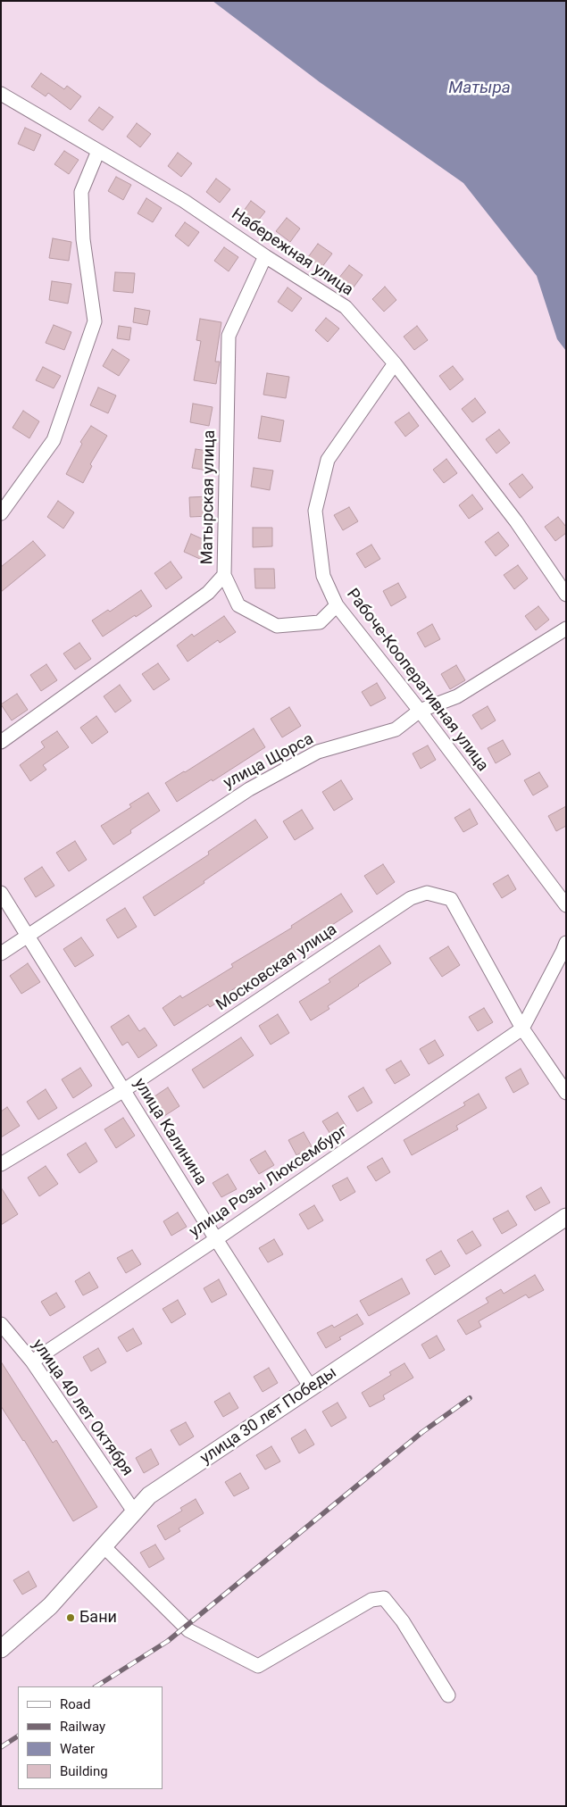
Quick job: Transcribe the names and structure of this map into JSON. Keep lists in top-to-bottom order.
{
  "streets": {
    "main road": ["улица 30 лет Победы"],
    "street": [
      "Набережная улица",
      "Матырская улица",
      "Рабоче-Кооперативная улица",
      "улица Щорса",
      "Московская улица",
      "улица Калинина",
      "улица Розы Люксембург",
      "улица 40 лет Октября"
    ]
  },
  "crossings": [
    ["Набережная улица", "Матырская улица"],
    ["Набережная улица", "Рабоче-Кооперативная улица"],
    ["Рабоче-Кооперативная улица", "улица Щорса"],
    ["улица Щорса", "улица Калинина"],
    ["Московская улица", "улица Калинина"],
    ["Московская улица", "улица Розы Люксембург"],
    ["улица Калинина", "улица Розы Люксембург"],
    ["улица Калинина", "улица 30 лет Победы"],
    ["улица Розы Люксембург", "улица 40 лет Октября"],
    ["улица 40 лет Октября", "улица 30 лет Победы"]
  ],
  "water": ["Матыра"],
  "places": ["Бани"],
  "legend": [
    "Road",
    "Railway",
    "Water",
    "Building"
  ]
}
